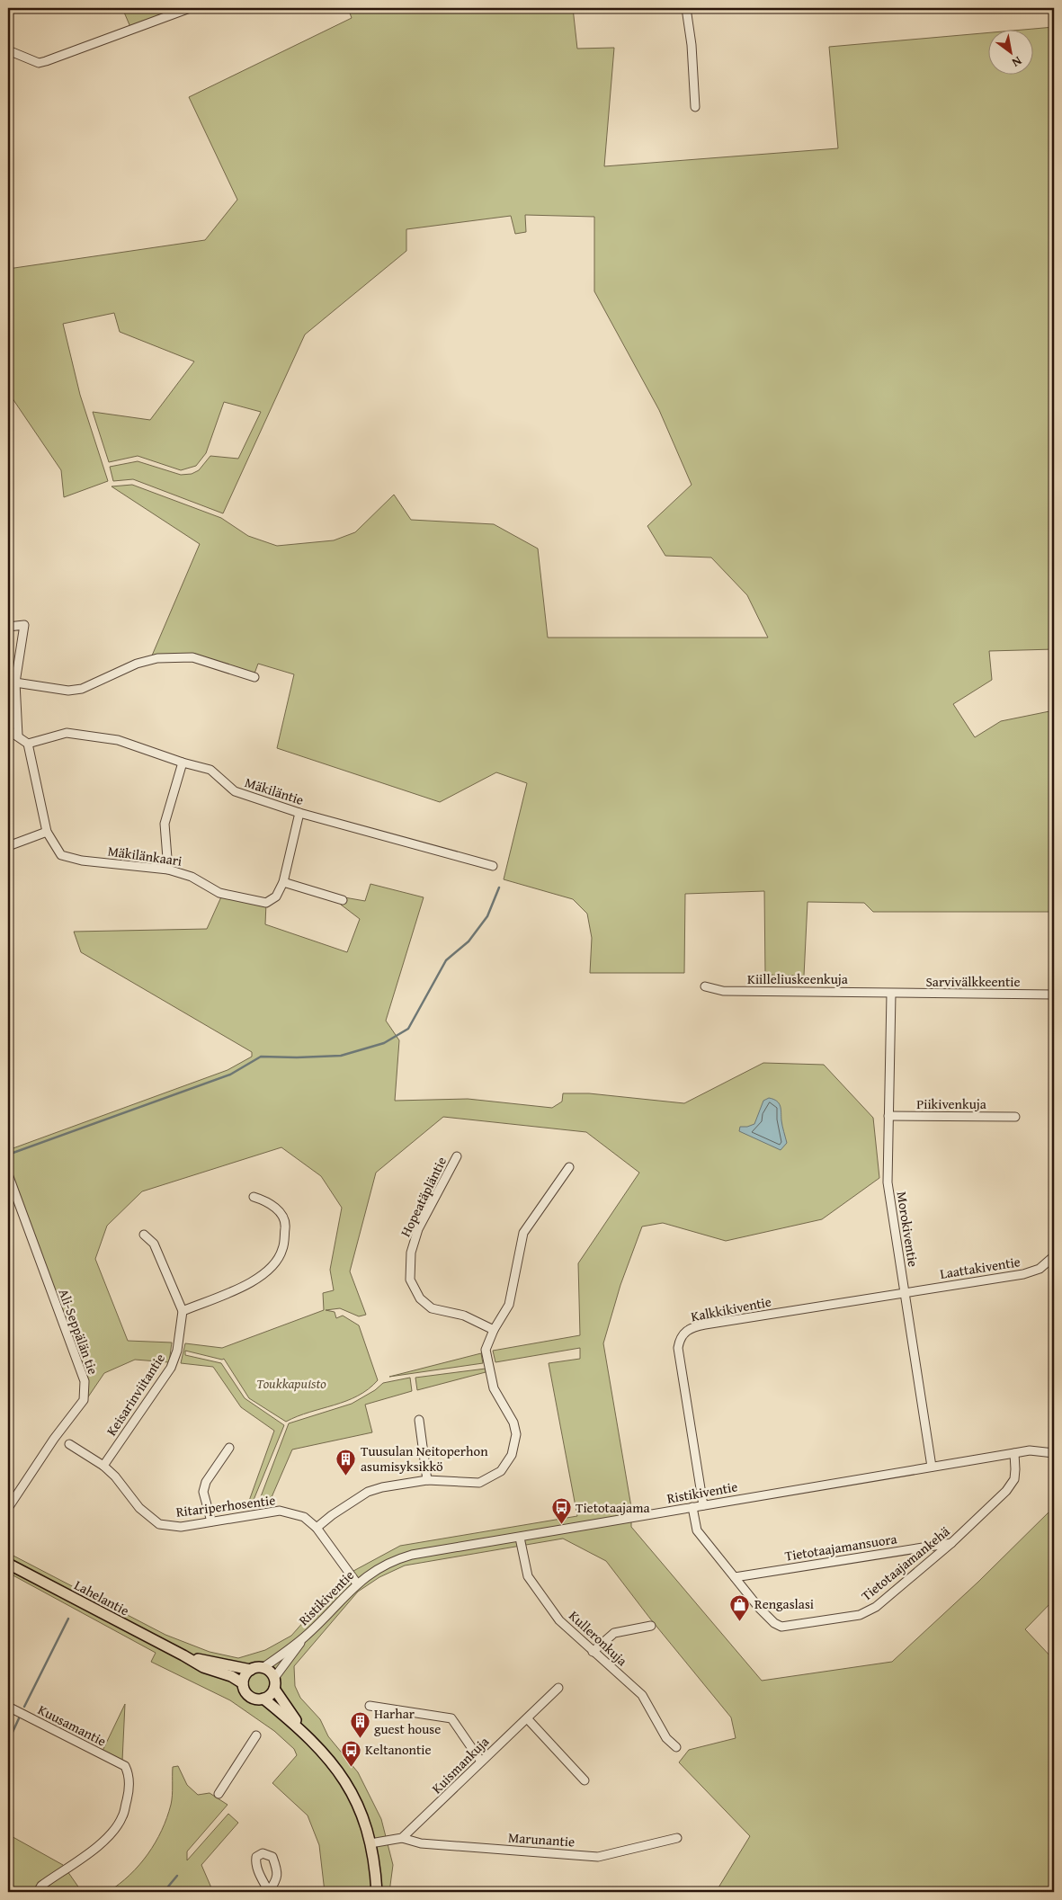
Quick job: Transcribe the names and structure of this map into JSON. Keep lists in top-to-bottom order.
{
  "streets": {
    "main road": ["Lahelantie"],
    "street": [
      "Mäkiläntie",
      "Mäkilänkaari",
      "Kiilleliuskeenkuja",
      "Sarvivälkkeentie",
      "Piikivenkuja",
      "Hopeatäpläntie",
      "Morokiventie",
      "Laattakiventie",
      "Kalkkikiventie",
      "Ali-Seppälän tie",
      "Keisarinviitantie",
      "Ristikiventie",
      "Ritariperhosentie",
      "Tietotaajamansuora",
      "Tietotaajamankehä",
      "Kulleronkuja",
      "Kuusamantie",
      "Kuismankuja",
      "Marunantie"
    ]
  },
  "crossings": [
    ["Mäkiläntie", "Mäkilänkaari"],
    ["Kiilleliuskeenkuja", "Sarvivälkkeentie"],
    ["Kiilleliuskeenkuja", "Morokiventie"],
    ["Sarvivälkkeentie", "Morokiventie"],
    ["Piikivenkuja", "Morokiventie"],
    ["Morokiventie", "Laattakiventie"],
    ["Morokiventie", "Kalkkikiventie"],
    ["Morokiventie", "Ristikiventie"],
    ["Laattakiventie", "Kalkkikiventie"],
    ["Kalkkikiventie", "Ristikiventie"],
    ["Keisarinviitantie", "Ritariperhosentie"],
    ["Ristikiventie", "Ritariperhosentie"],
    ["Ristikiventie", "Tietotaajamankehä"],
    ["Ristikiventie", "Lahelantie"],
    ["Ristikiventie", "Kulleronkuja"],
    ["Tietotaajamansuora", "Tietotaajamankehä"],
    ["Kuismankuja", "Marunantie"]
  ],
  "parks": ["Toukkapuisto"],
  "places": {
    "building": ["Tuusulan Neitoperhon asumisyksikkö", "Harhar guest house"],
    "bus stop": ["Tietotaajama", "Keltanontie"],
    "shop": ["Rengaslasi"]
  },
  "north": "bottom right"
}
